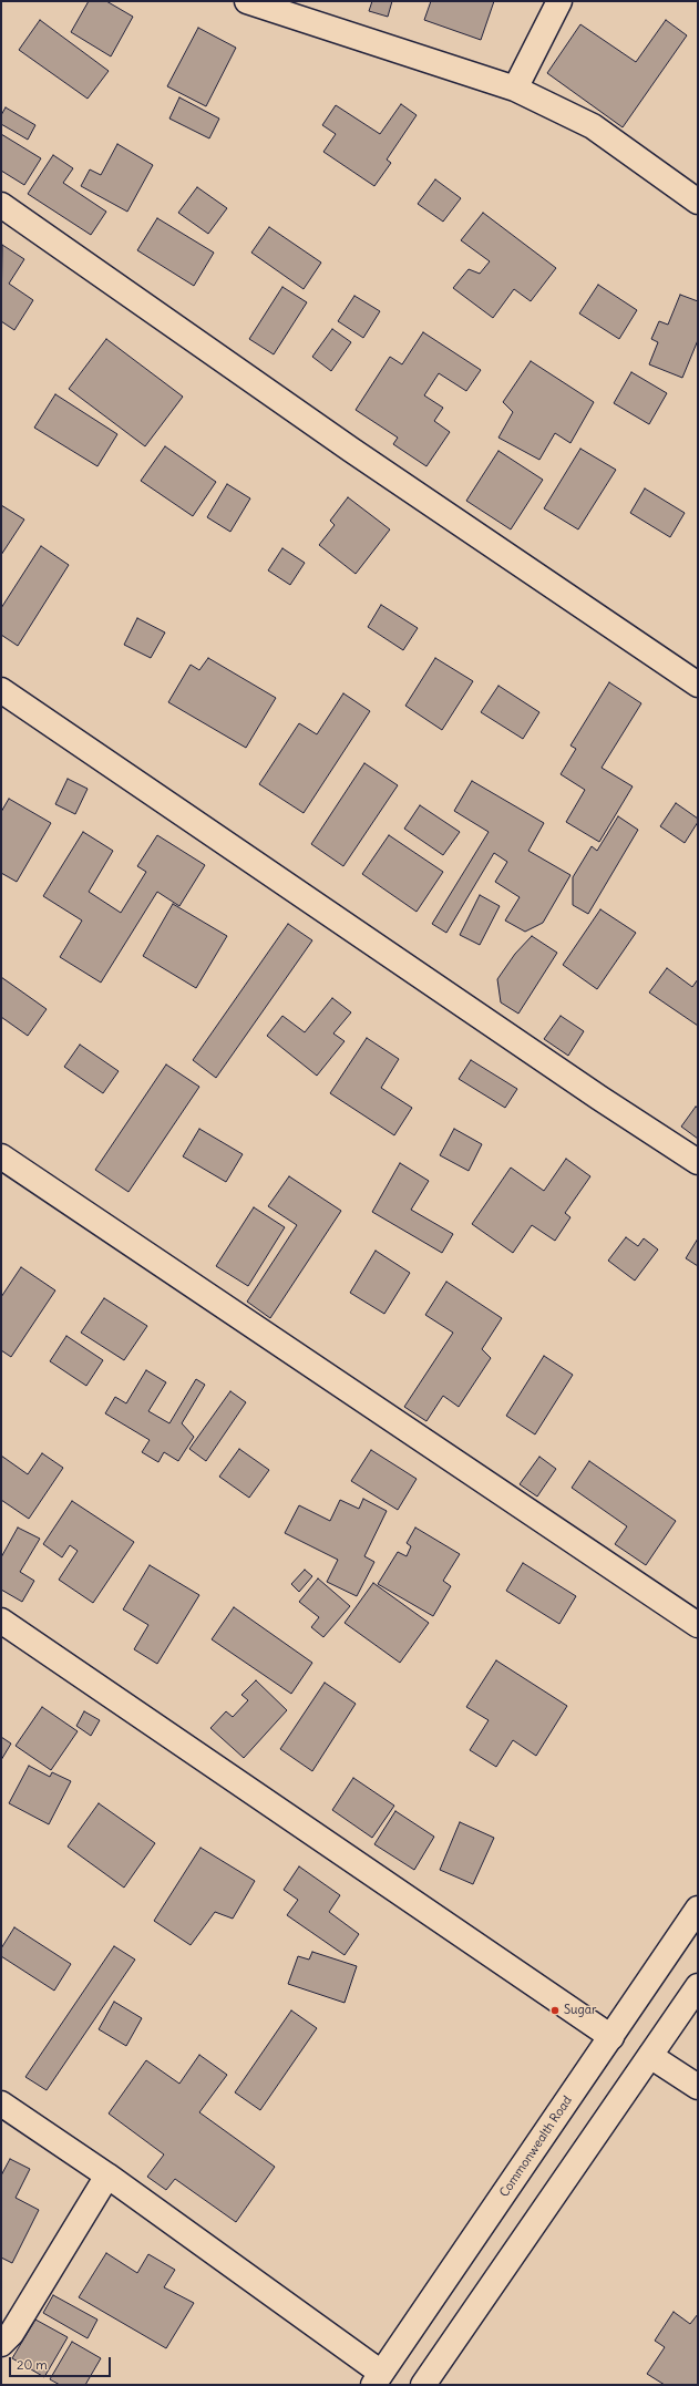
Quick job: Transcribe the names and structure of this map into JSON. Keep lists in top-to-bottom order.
{
  "streets": {
    "street": ["Commonwealth Road"]
  },
  "places": ["Sugar"],
  "scale_bar": "20 m"
}
